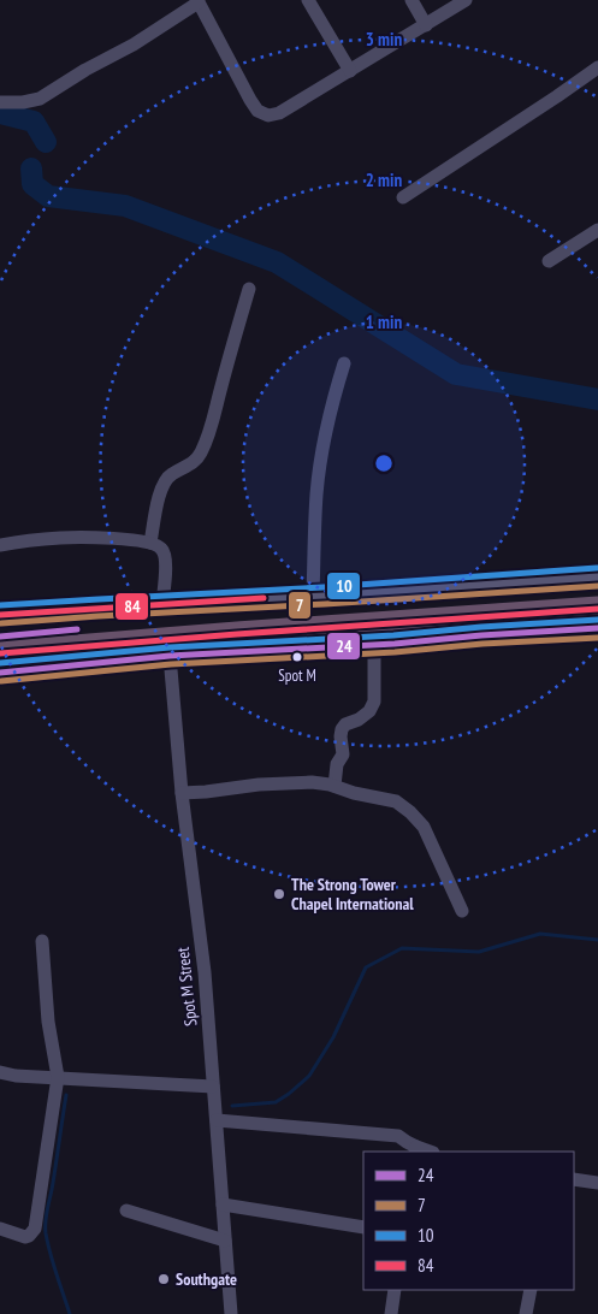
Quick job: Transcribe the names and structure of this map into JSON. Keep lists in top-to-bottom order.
{
  "streets": {
    "street": ["Spot M Street"]
  },
  "places": ["Spot M", "The Strong Tower Chapel International", "Southgate"],
  "lines": [
    "transit line 10",
    "transit line 7",
    "transit line 84",
    "transit line 24"
  ],
  "legend": [
    "24",
    "7",
    "10",
    "84"
  ],
  "rings": ["3 min", "2 min", "1 min"]
}
